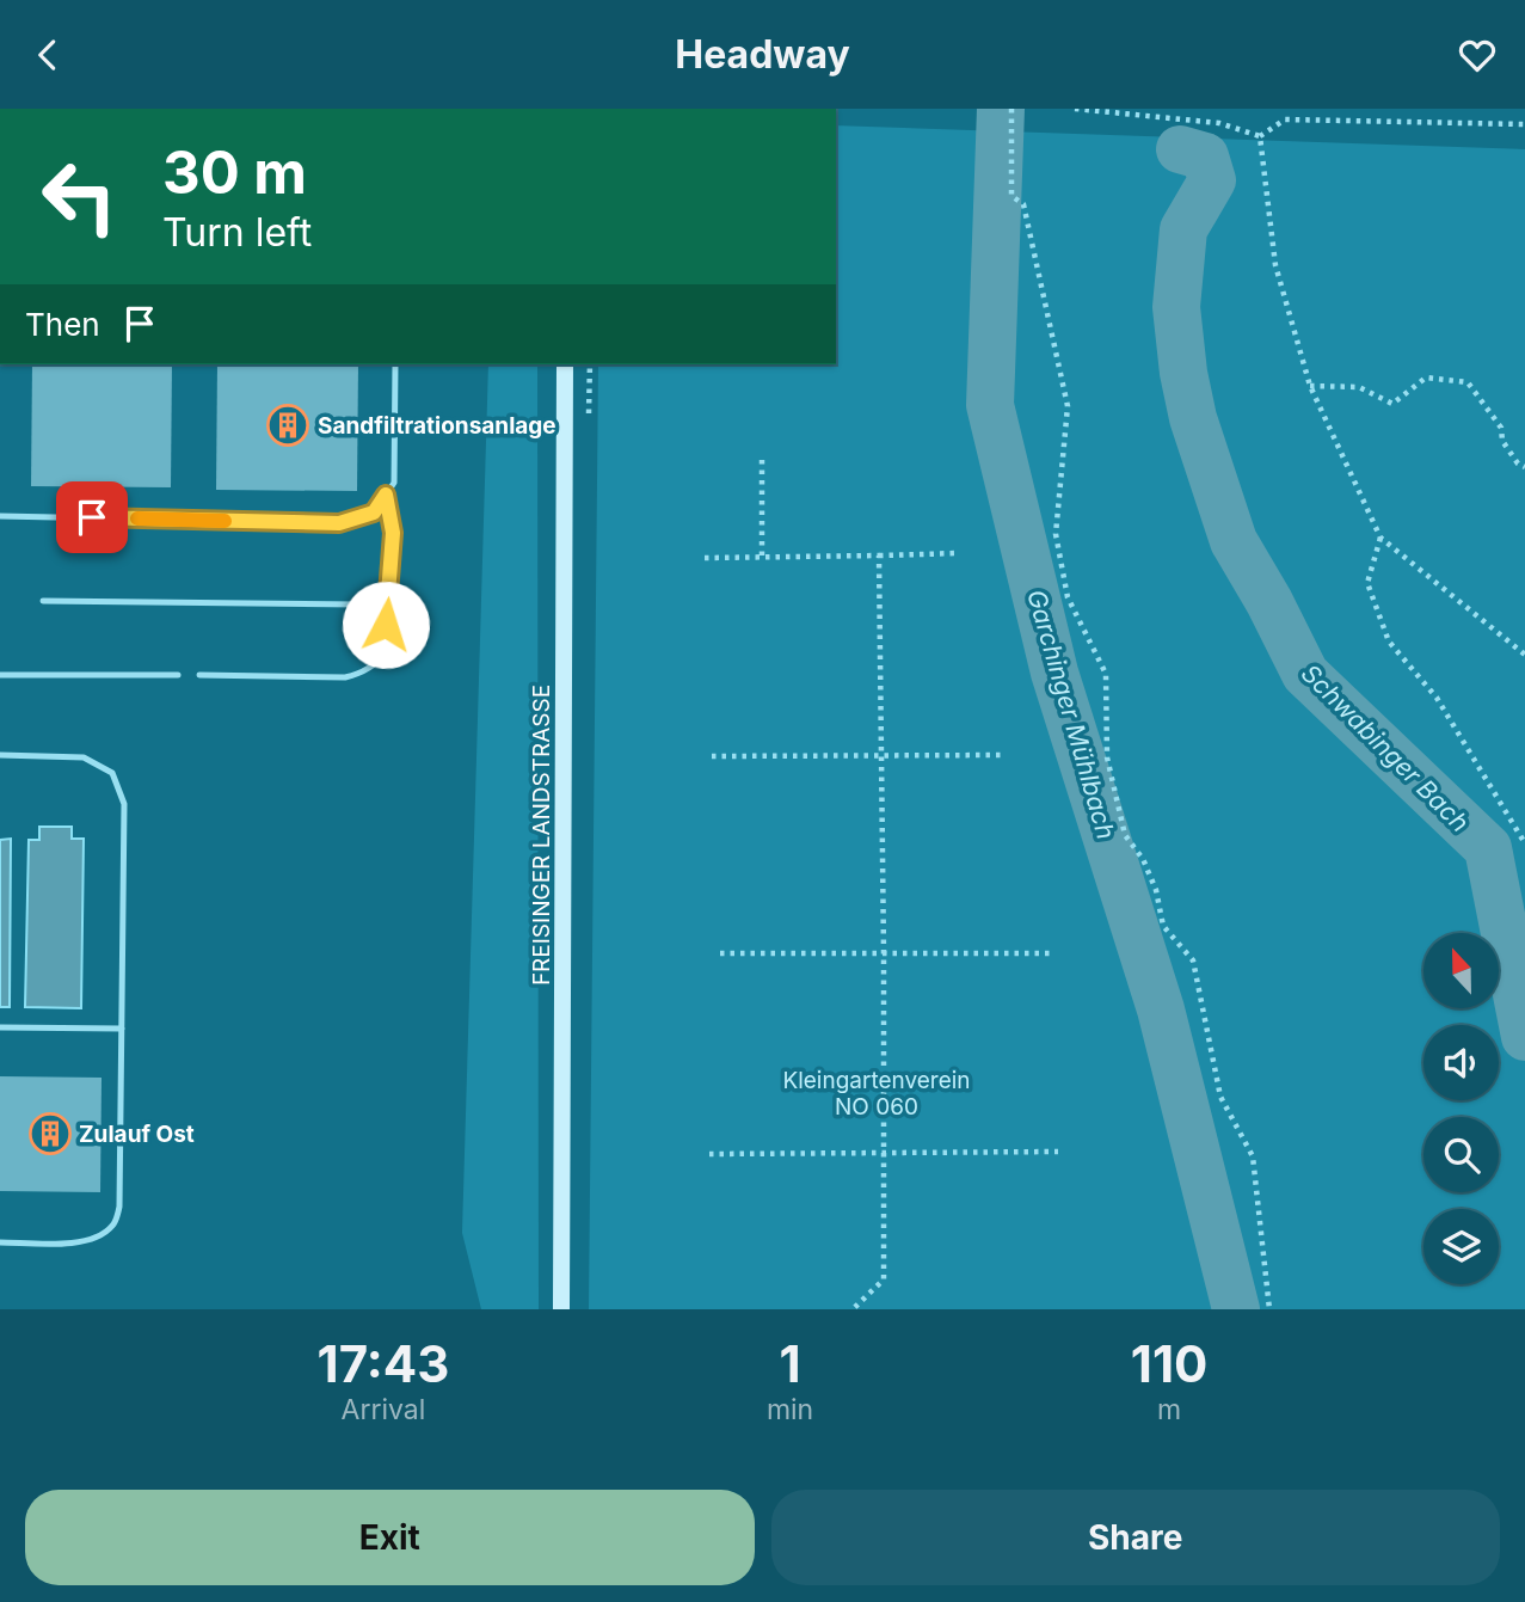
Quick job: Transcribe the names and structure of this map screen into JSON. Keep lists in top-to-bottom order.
{
  "streets": {
    "main road": ["FREISINGER LANDSTRASSE"]
  },
  "water": ["Garchinger Mühlbach", "Schwabinger Bach"],
  "parks": ["Kleingartenverein NO 060"],
  "places": {
    "building": ["Sandfiltrationsanlage", "Zulauf Ost"]
  },
  "north": "top",
  "page": {
    "header": "Headway",
    "turn": ["30 m", "Turn left"],
    "then": "Then",
    "eta": [
      "17:43",
      "Arrival",
      "1",
      "min",
      "110",
      "m"
    ],
    "buttons": ["Exit", "Share"]
  }
}
